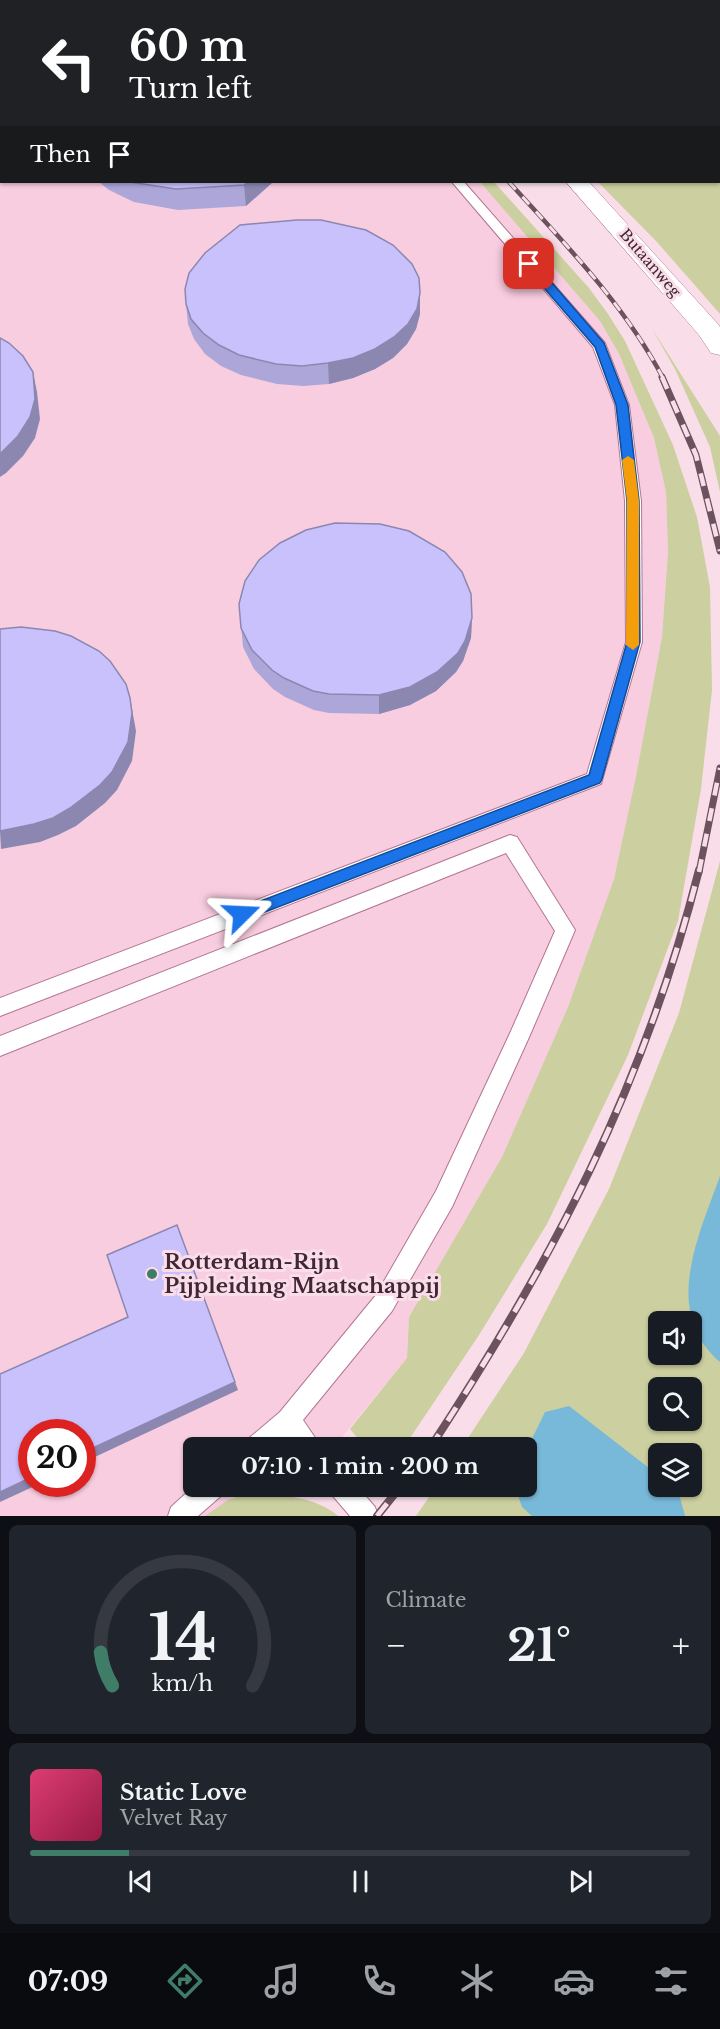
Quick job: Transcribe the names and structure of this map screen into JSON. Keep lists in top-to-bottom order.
{
  "streets": {
    "street": ["Butaanweg"]
  },
  "places": ["Rotterdam-Rijn Pijpleiding Maatschappij"],
  "page": {
    "turn": ["60 m", "Turn left"],
    "then": "Then",
    "limit": "20",
    "trip": "07:10 · 1 min · 200 m",
    "tile": "Climate",
    "heat": ["−", "21°", "+"],
    "song": ["Static Love", "Velvet Ray"],
    "tabs": "07:09",
    "gauge": ["14", "km/h"]
  }
}
